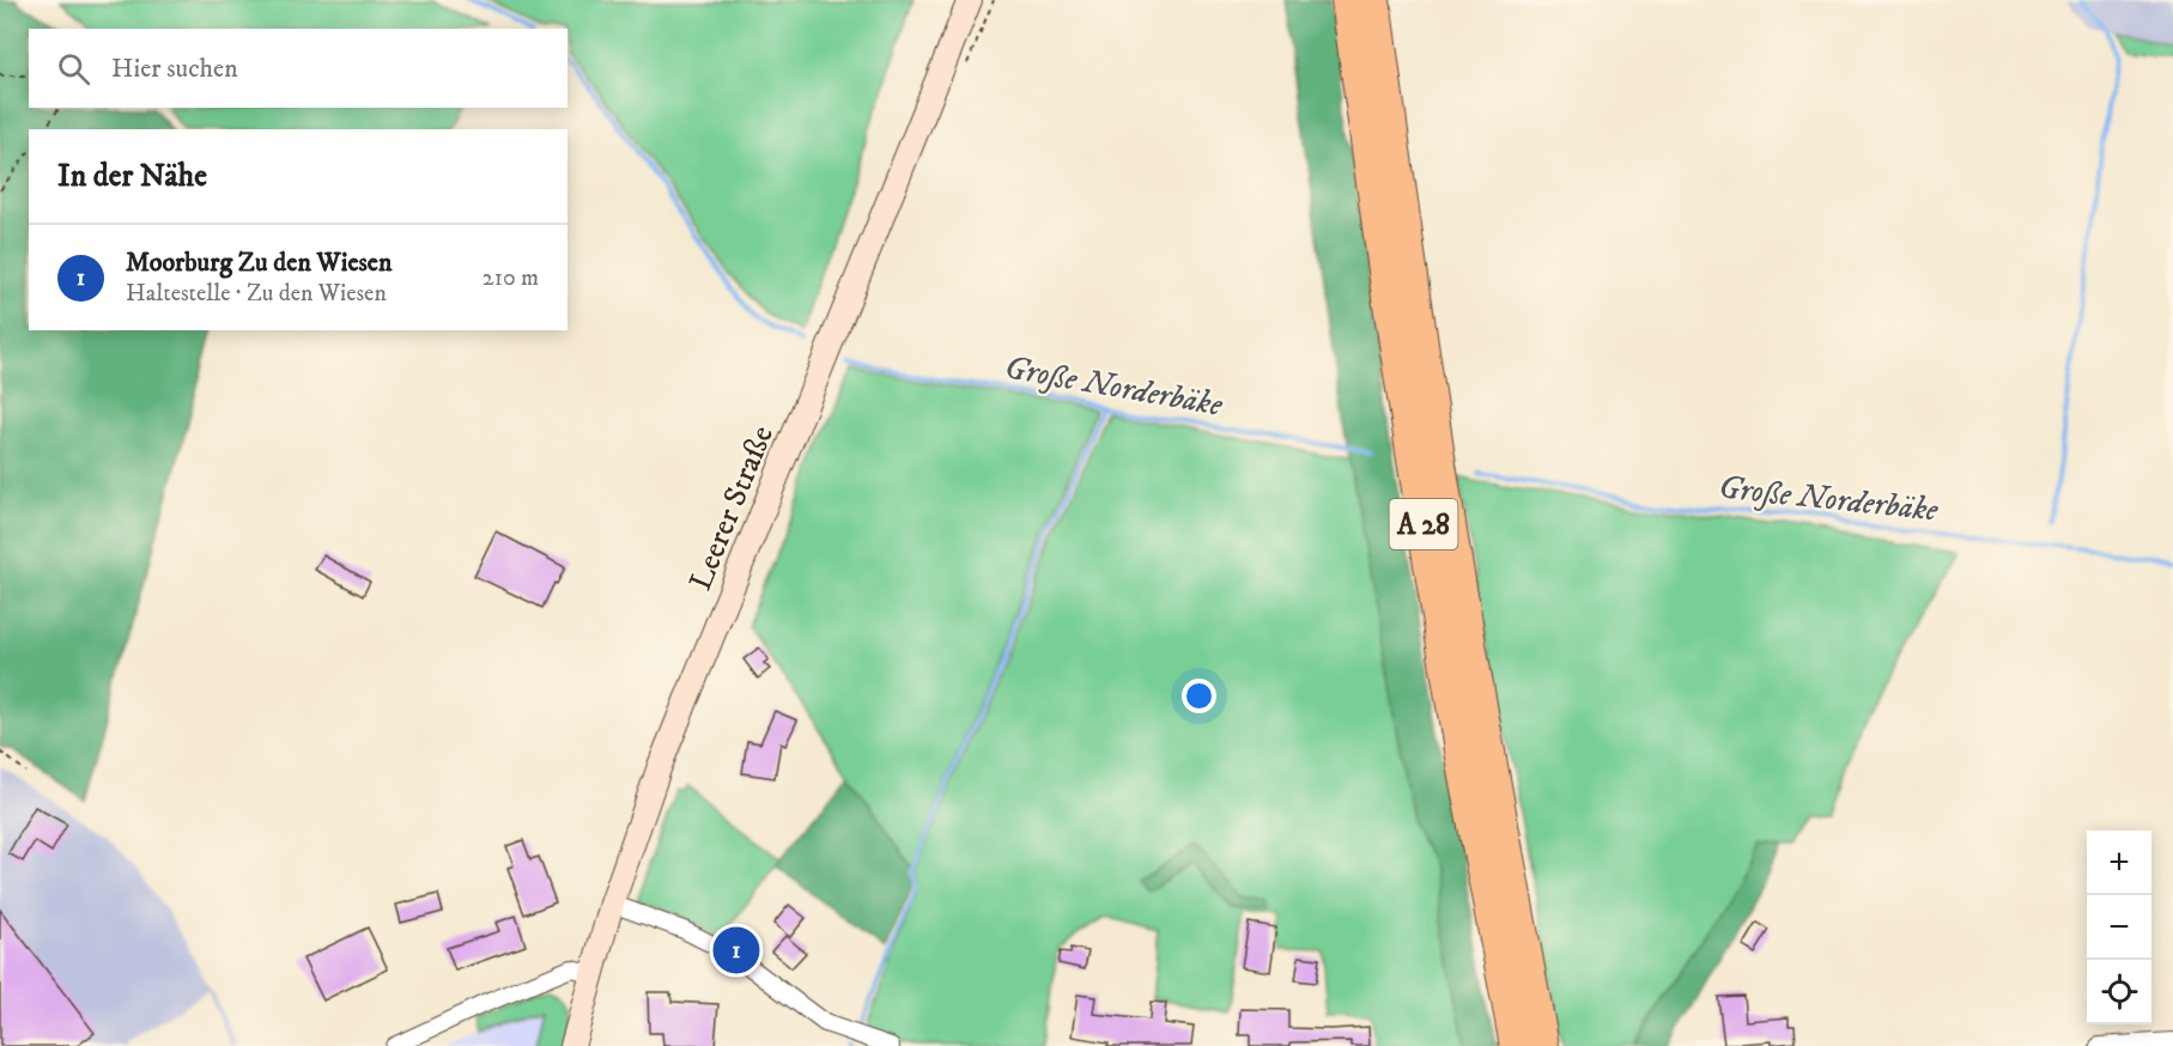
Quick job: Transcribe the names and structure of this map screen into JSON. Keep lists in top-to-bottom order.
{
  "streets": {
    "highway": ["A 28"],
    "main road": ["Leerer Straße"]
  },
  "water": ["Große Norderbäke"],
  "page": {
    "search": "Hier suchen",
    "heading": "In der Nähe",
    "list": [
      {
        "mark": "1",
        "name": "Moorburg Zu den Wiesen",
        "note": "Haltestelle · Zu den Wiesen",
        "value": "210 m"
      }
    ],
    "map_buttons": ["+", "−"],
    "pins": "1"
  }
}
